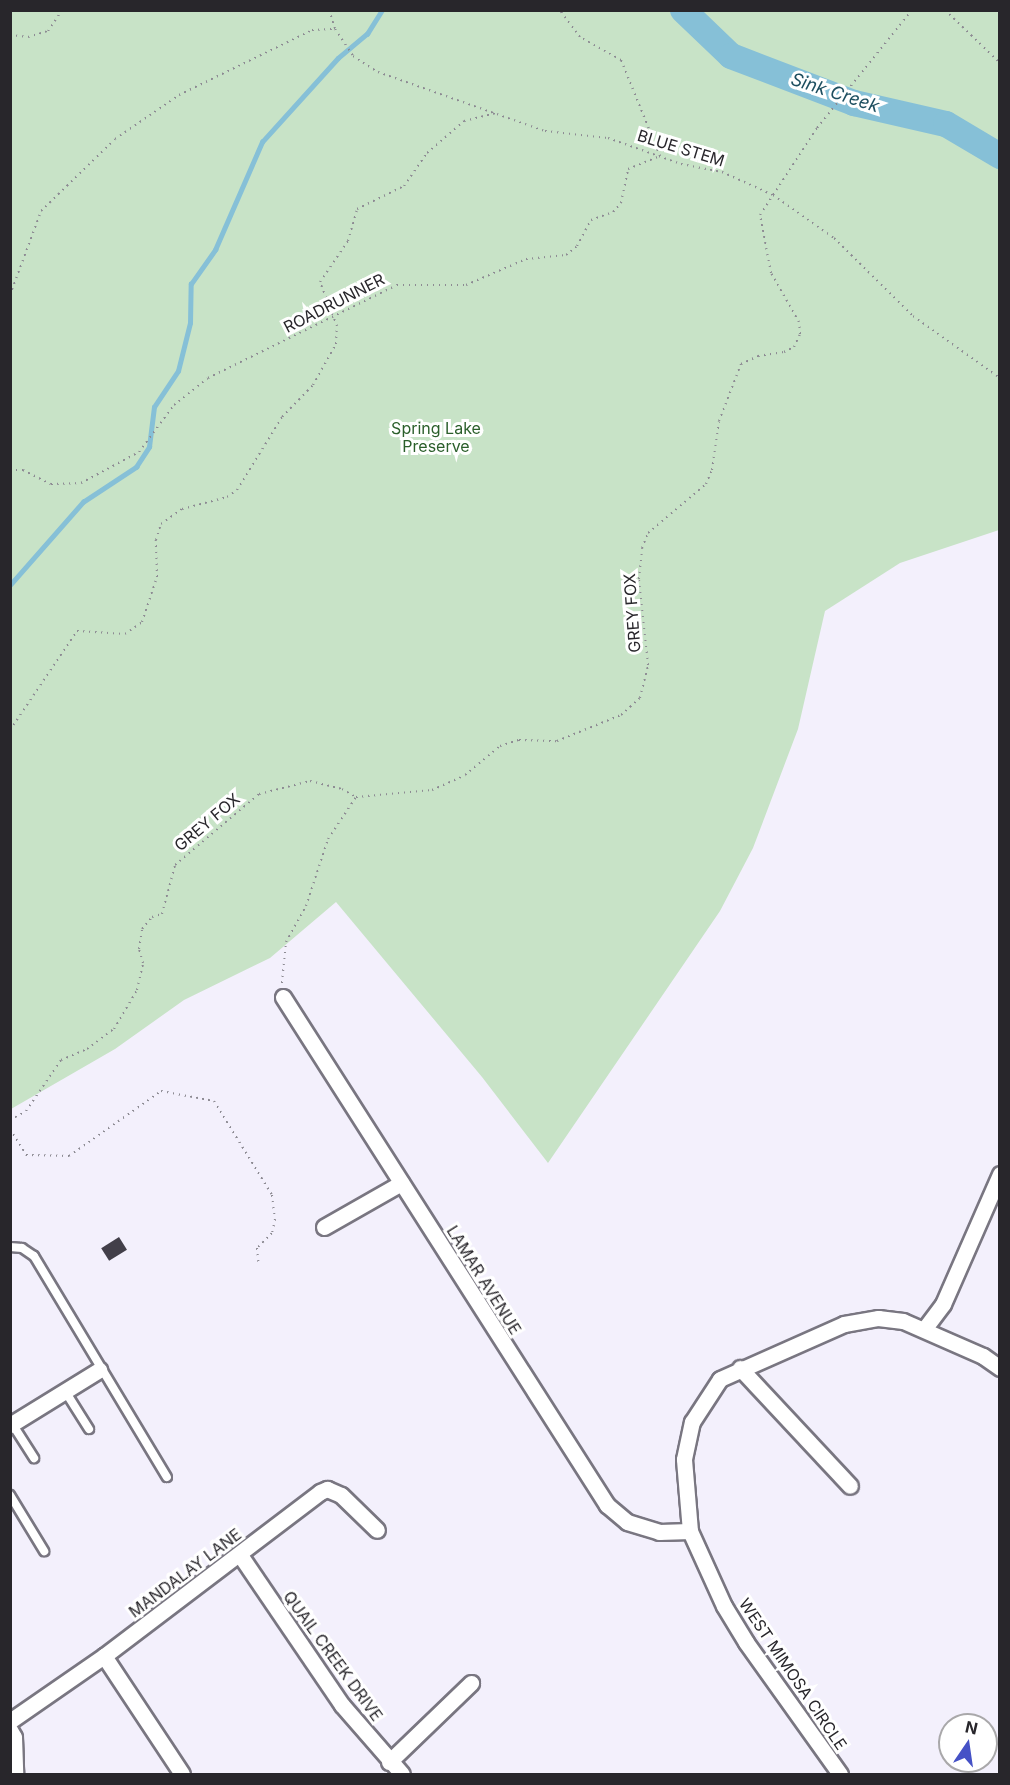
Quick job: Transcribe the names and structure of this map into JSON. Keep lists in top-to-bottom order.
{
  "streets": {
    "street": [
      "LAMAR AVENUE",
      "MANDALAY LANE",
      "QUAIL CREEK DRIVE",
      "WEST MIMOSA CIRCLE"
    ],
    "path": ["BLUE STEM", "ROADRUNNER", "GREY FOX"]
  },
  "crossings": [
    ["BLUE STEM", "ROADRUNNER"],
    ["BLUE STEM", "GREY FOX"],
    ["LAMAR AVENUE", "WEST MIMOSA CIRCLE"],
    ["MANDALAY LANE", "QUAIL CREEK DRIVE"]
  ],
  "water": ["Sink Creek"],
  "parks": ["Spring Lake Preserve"],
  "north": "top"
}
